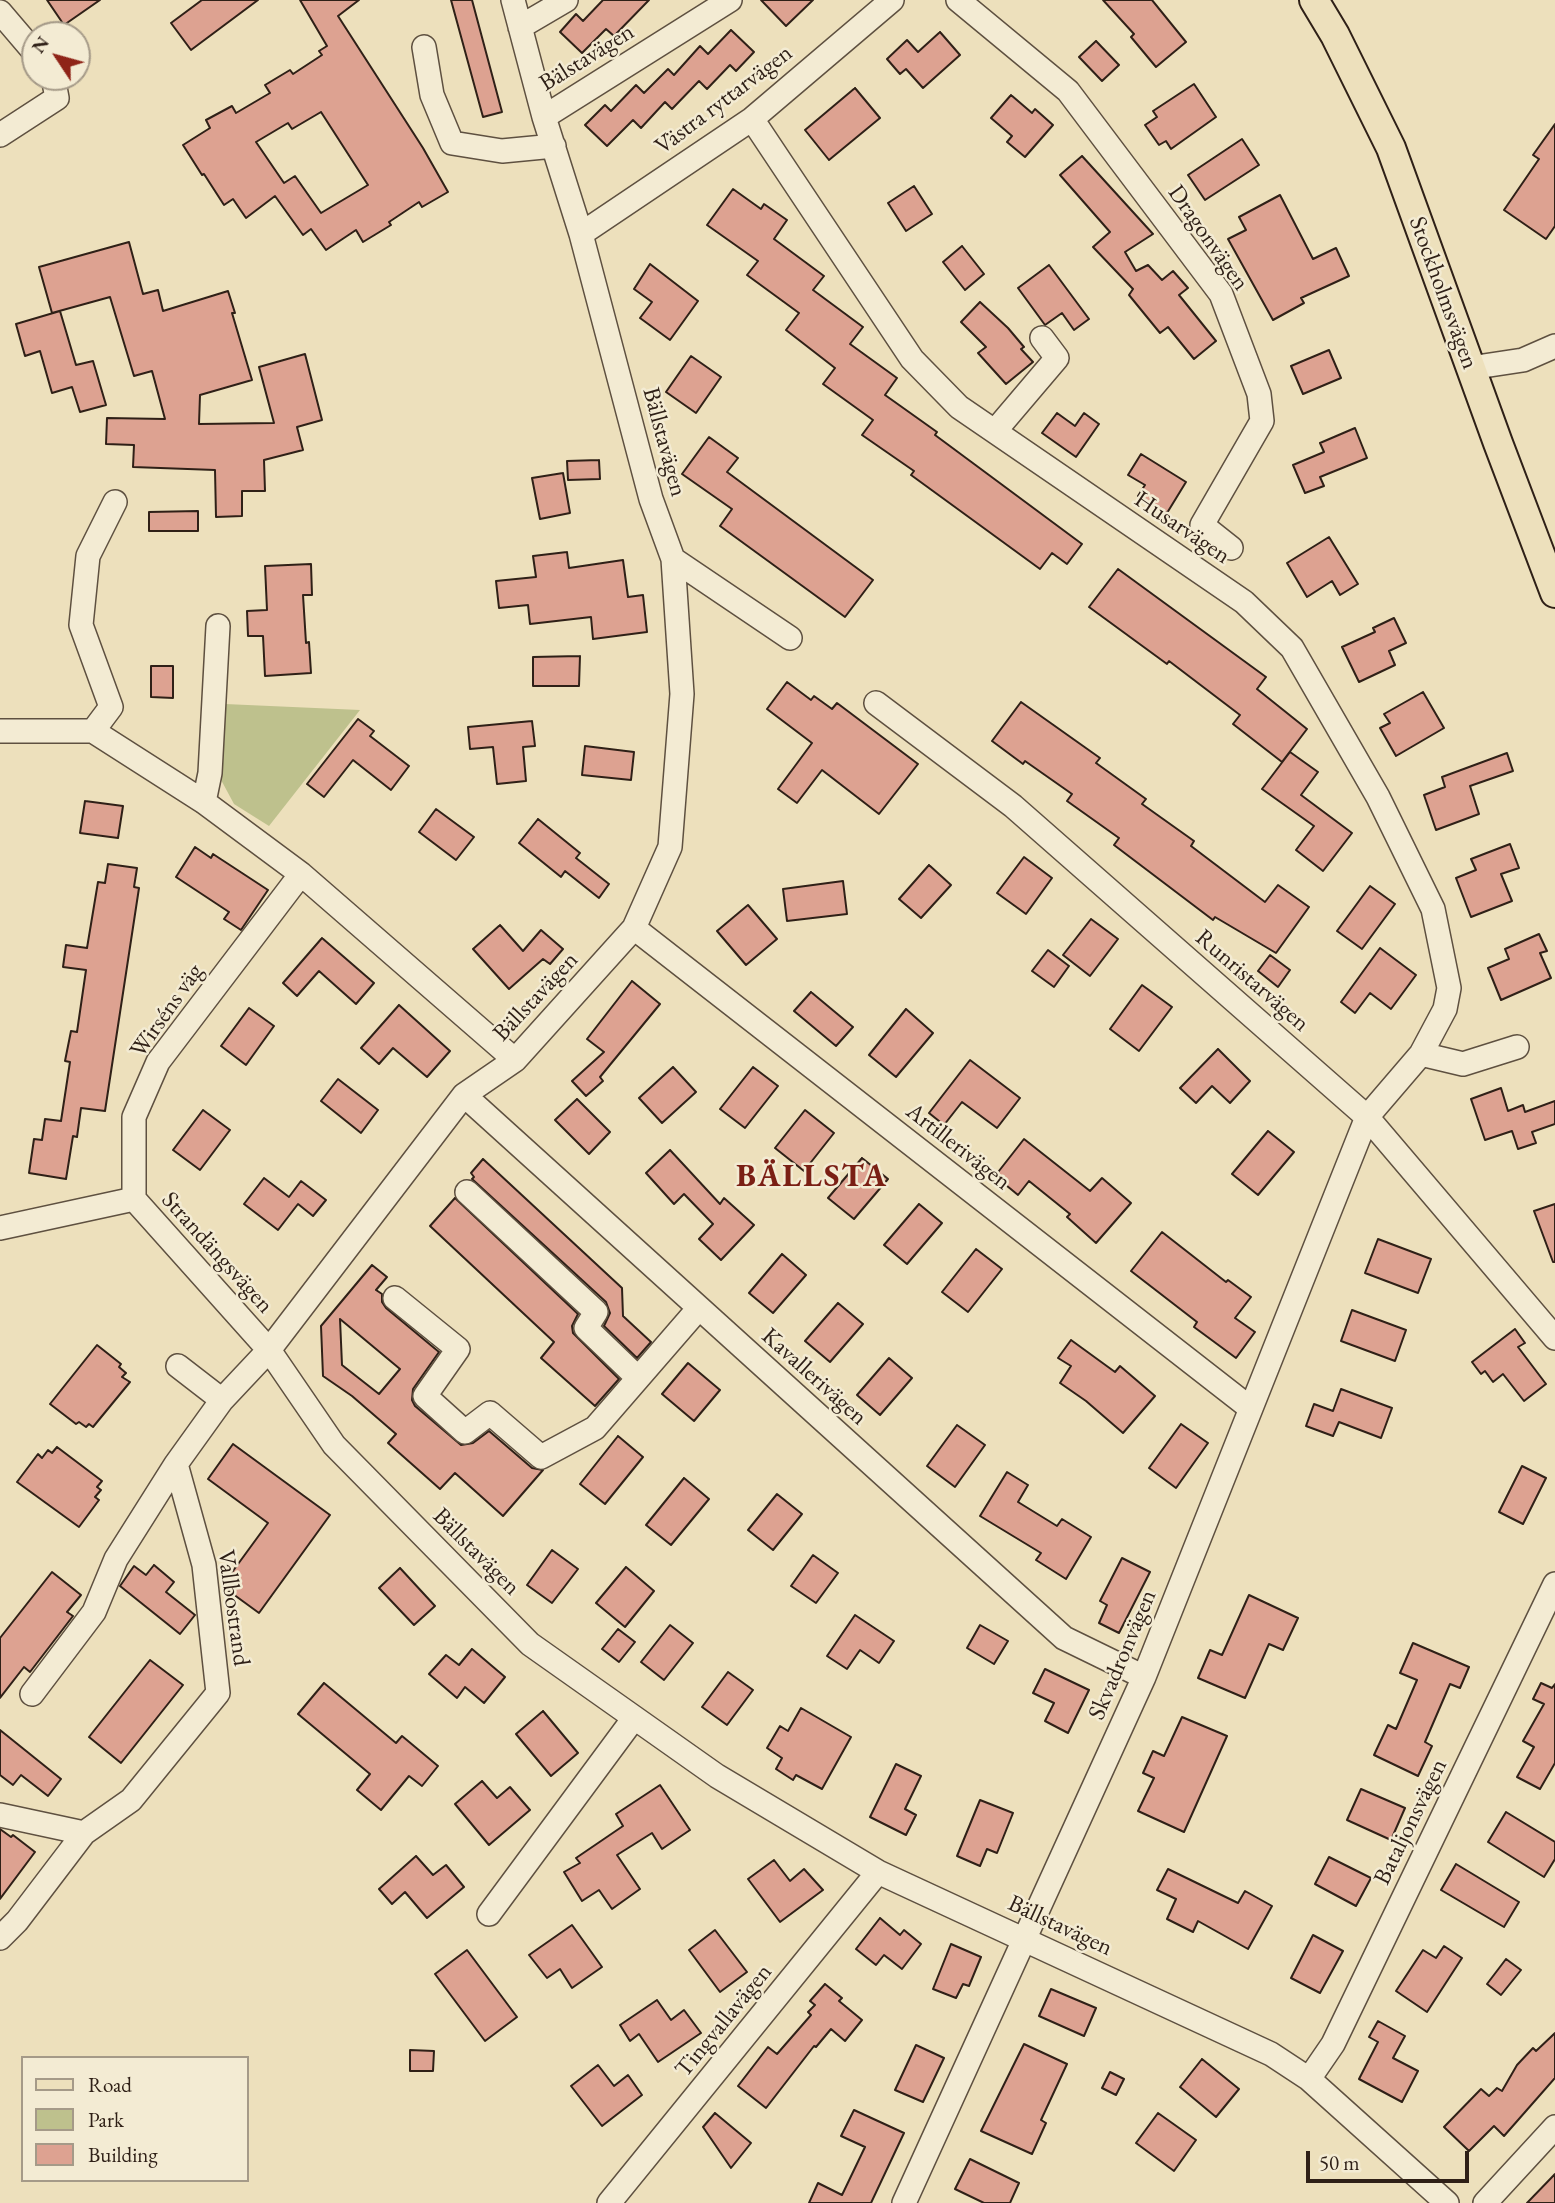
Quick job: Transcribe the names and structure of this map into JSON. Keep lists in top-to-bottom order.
{
  "streets": {
    "main road": ["Stockholmsvägen"],
    "street": [
      "Bälstavägen",
      "Västra ryttarvägen",
      "Dragonvägen",
      "Bällstavägen",
      "Husarvägen",
      "Runristarvägen",
      "Wirséns väg",
      "Artillerivägen",
      "Strandängsvägen",
      "Kavallerivägen",
      "Vallbostrand",
      "Skvadronvägen",
      "Bataljonsvägen",
      "Tingvallavägen"
    ]
  },
  "crossings": [
    ["Bälstavägen", "Bällstavägen"],
    ["Västra ryttarvägen", "Bällstavägen"],
    ["Västra ryttarvägen", "Husarvägen"],
    ["Bällstavägen", "Artillerivägen"],
    ["Bällstavägen", "Strandängsvägen"],
    ["Bällstavägen", "Kavallerivägen"],
    ["Bällstavägen", "Skvadronvägen"],
    ["Bällstavägen", "Bataljonsvägen"],
    ["Bällstavägen", "Tingvallavägen"],
    ["Husarvägen", "Runristarvägen"],
    ["Husarvägen", "Skvadronvägen"],
    ["Runristarvägen", "Skvadronvägen"],
    ["Wirséns väg", "Strandängsvägen"],
    ["Artillerivägen", "Skvadronvägen"],
    ["Kavallerivägen", "Skvadronvägen"]
  ],
  "districts": ["BÄLLSTA"],
  "legend": ["Road", "Park", "Building"],
  "scale_bar": "50 m",
  "north": "top left"
}
